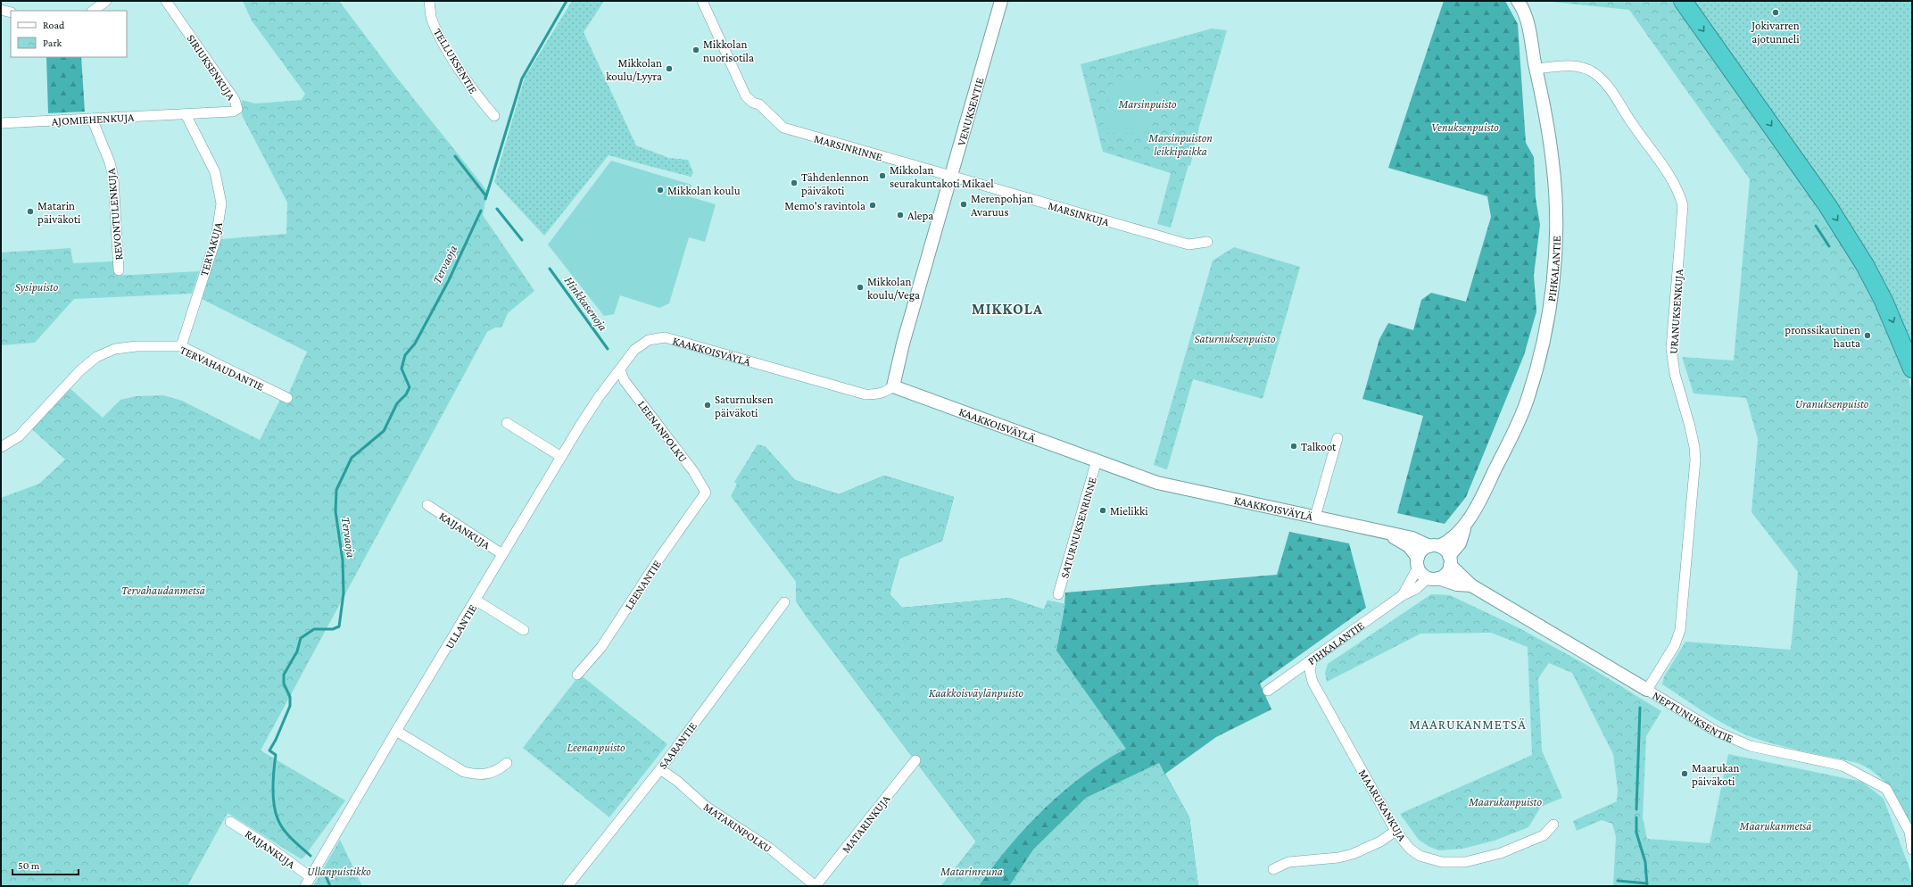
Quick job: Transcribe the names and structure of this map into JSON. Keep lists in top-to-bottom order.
{
  "streets": {
    "street": [
      "TELLUKSENTIE",
      "SIRIUKSENKUJA",
      "VENUKSENTIE",
      "AJOMIEHENKUJA",
      "MARSINRINNE",
      "MARSINKUJA",
      "REVONTULENKUJA",
      "TERVAKUJA",
      "PIHKALANTIE",
      "URANUKSENKUJA",
      "KAAKKOISVÄYLÄ",
      "TERVAHAUDANTIE",
      "LEENANPOLKU",
      "SATURNUKSENRINNE",
      "KAIJANKUJA",
      "LEENANTIE",
      "ULLANTIE",
      "NEPTUNUKSENTIE",
      "SAARANTIE",
      "MAARUKANKUJA",
      "MATARINKUJA",
      "MATARINPOLKU",
      "RAIJANKUJA"
    ]
  },
  "crossings": [
    ["SIRIUKSENKUJA", "AJOMIEHENKUJA"],
    ["SIRIUKSENKUJA", "TERVAKUJA"],
    ["VENUKSENTIE", "MARSINRINNE"],
    ["VENUKSENTIE", "MARSINKUJA"],
    ["VENUKSENTIE", "KAAKKOISVÄYLÄ"],
    ["AJOMIEHENKUJA", "REVONTULENKUJA"],
    ["AJOMIEHENKUJA", "TERVAKUJA"],
    ["MARSINRINNE", "MARSINKUJA"],
    ["TERVAKUJA", "TERVAHAUDANTIE"],
    ["PIHKALANTIE", "URANUKSENKUJA"],
    ["PIHKALANTIE", "KAAKKOISVÄYLÄ"],
    ["PIHKALANTIE", "NEPTUNUKSENTIE"],
    ["PIHKALANTIE", "MAARUKANKUJA"],
    ["URANUKSENKUJA", "NEPTUNUKSENTIE"],
    ["KAAKKOISVÄYLÄ", "LEENANPOLKU"],
    ["KAAKKOISVÄYLÄ", "SATURNUKSENRINNE"],
    ["KAAKKOISVÄYLÄ", "ULLANTIE"],
    ["KAAKKOISVÄYLÄ", "NEPTUNUKSENTIE"],
    ["LEENANPOLKU", "LEENANTIE"],
    ["LEENANPOLKU", "ULLANTIE"],
    ["KAIJANKUJA", "ULLANTIE"],
    ["ULLANTIE", "RAIJANKUJA"],
    ["SAARANTIE", "MATARINPOLKU"],
    ["MATARINKUJA", "MATARINPOLKU"]
  ],
  "districts": ["MIKKOLA", "MAARUKANMETSÄ"],
  "water": ["Tervaoja", "Hinkkasenoja"],
  "parks": [
    "Marsinpuisto",
    "Venuksenpuisto",
    "Marsinpuiston leikkipaikka",
    "Sysipuisto",
    "Saturnuksenpuisto",
    "Uranuksenpuisto",
    "Tervahaudanmetsä",
    "Kaakkoisväylänpuisto",
    "Leenanpuisto",
    "Maarukanpuisto",
    "Maarukanmetsä",
    "Ullanpuistikko",
    "Matarinreuna"
  ],
  "places": [
    "Jokivarren ajotunneli",
    "Mikkolan nuorisotila",
    "Mikkolan koulu/Lyyra",
    "Mikkolan seurakuntakoti Mikael",
    "Tähdenlennon päiväkoti",
    "Mikkolan koulu",
    "Merenpohjan Avaruus",
    "Memo's ravintola",
    "Matarin päiväkoti",
    "Alepa",
    "Mikkolan koulu/Vega",
    "pronssikautinen hauta",
    "Saturnuksen päiväkoti",
    "Talkoot",
    "Mielikki",
    "Maarukan päiväkoti"
  ],
  "legend": ["Road", "Park"],
  "scale_bar": "50 m"
}
